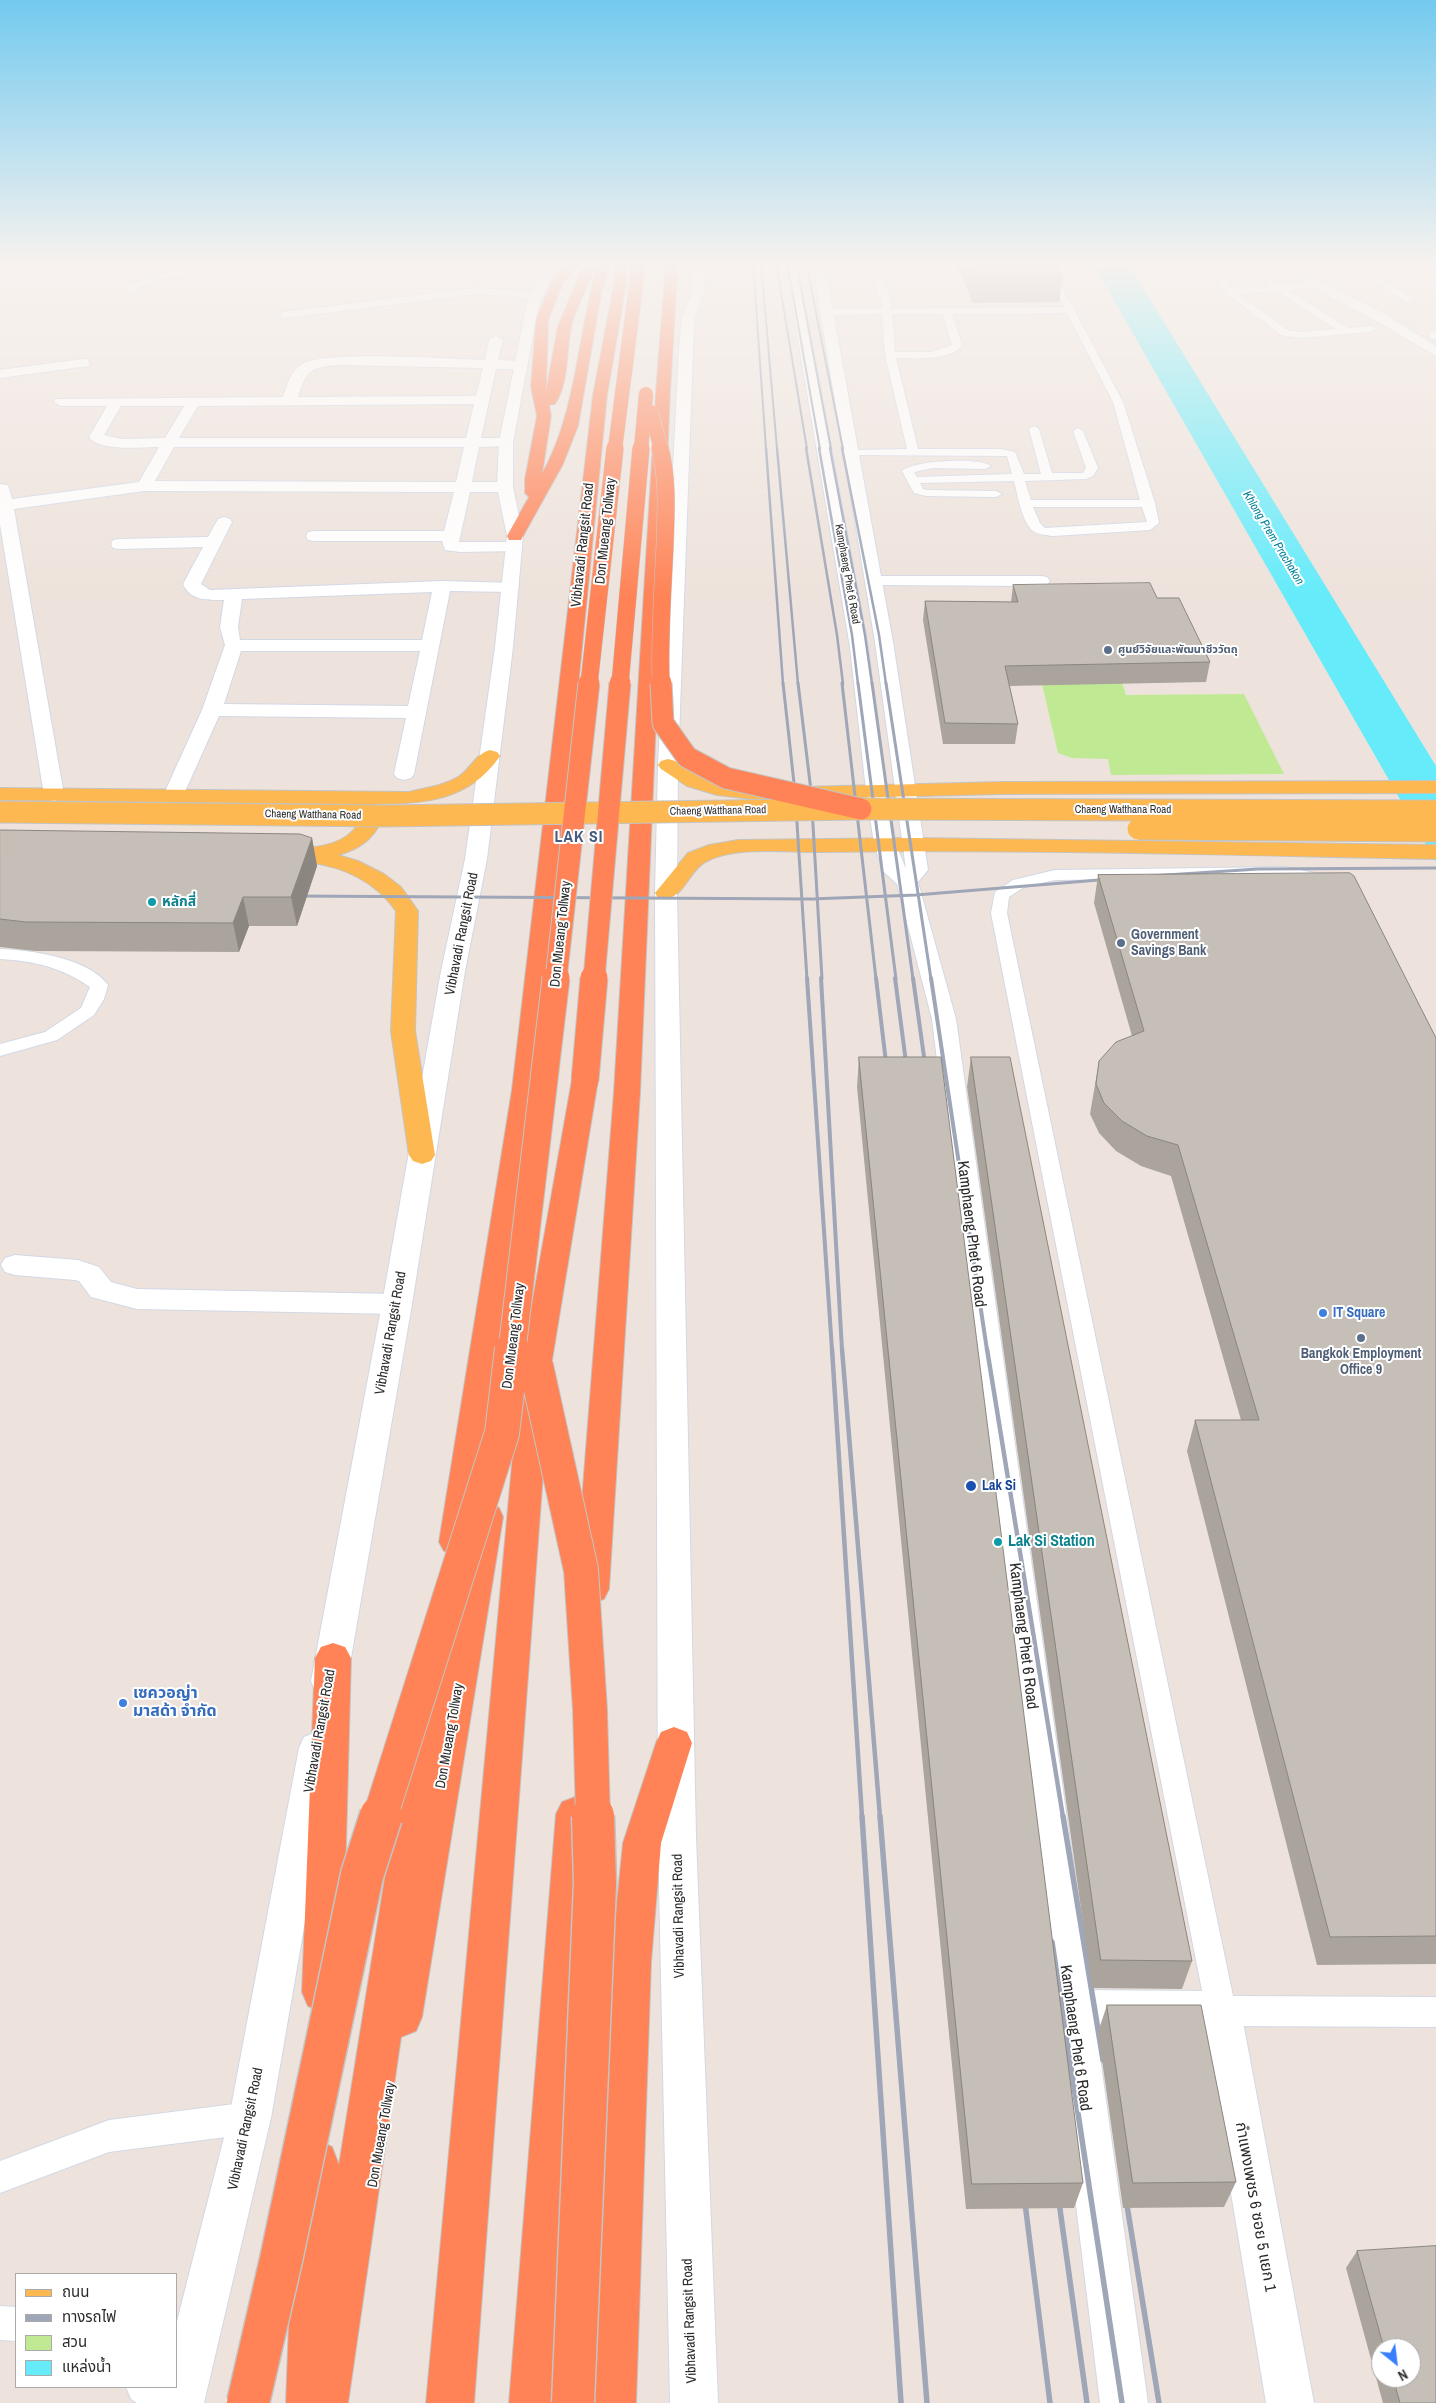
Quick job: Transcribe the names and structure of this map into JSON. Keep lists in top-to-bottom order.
{
  "streets": {
    "highway": ["Don Mueang Tollway", "Vibhavadi Rangsit Road"],
    "main road": ["Chaeng Watthana Road"],
    "street": ["Kamphaeng Phet 6 Road", "กำแพงเพชร 6 ซอย 5 แยก 1"]
  },
  "crossings": [
    ["Don Mueang Tollway", "Chaeng Watthana Road"],
    ["Vibhavadi Rangsit Road", "Chaeng Watthana Road"],
    ["Kamphaeng Phet 6 Road", "Chaeng Watthana Road"]
  ],
  "districts": ["LAK SI"],
  "water": ["Khlong Prem Prachakon"],
  "places": [
    "ศูนย์วิจัยและพัฒนาชีววัตถุ",
    "หลักสี่",
    "Government Savings Bank",
    "IT Square",
    "Bangkok Employment Office 9",
    "Lak Si",
    "Lak Si Station",
    "เซควอญ่า มาสด้า จำกัด"
  ],
  "legend": [
    "ถนน",
    "ทางรถไฟ",
    "สวน",
    "แหล่งน้ำ"
  ],
  "north": "bottom right"
}
